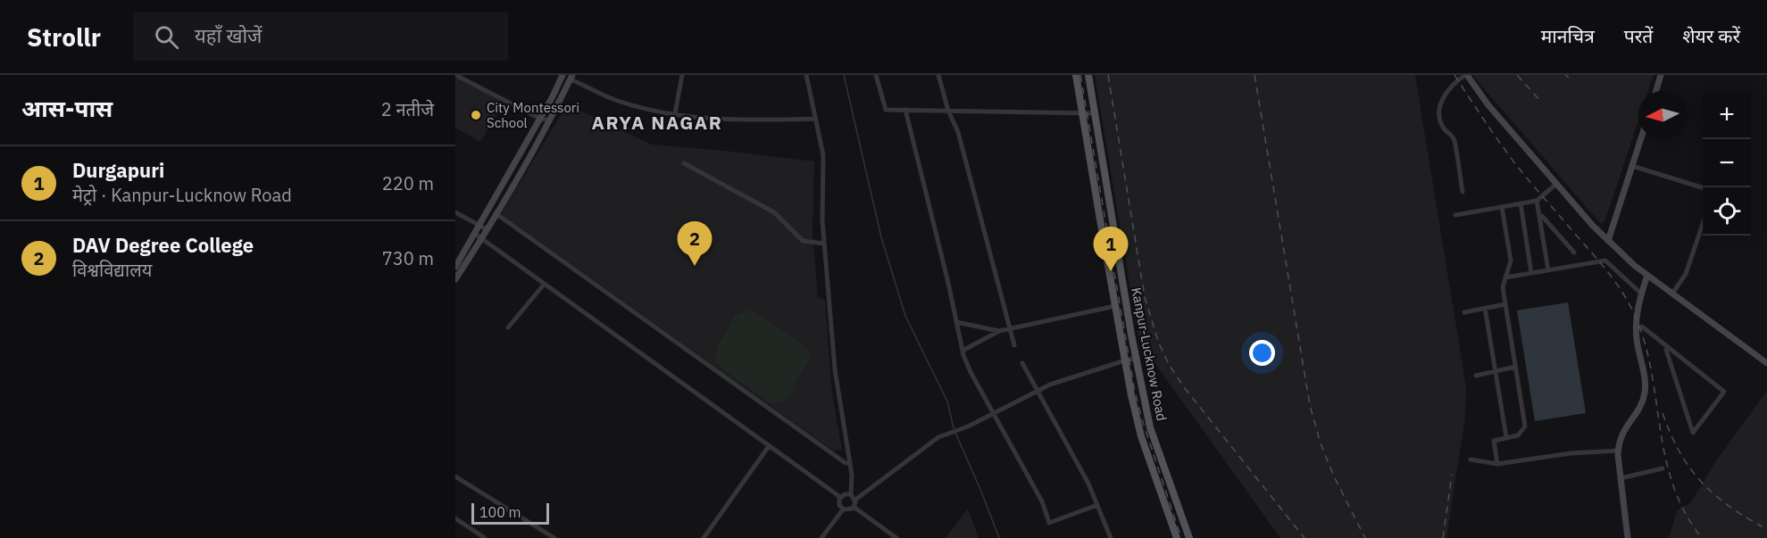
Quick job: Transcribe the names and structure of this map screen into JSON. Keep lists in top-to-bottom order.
{
  "streets": {
    "main road": ["Kanpur-Lucknow Road"]
  },
  "districts": ["ARYA NAGAR"],
  "places": ["City Montessori School"],
  "scale_bar": "100 m",
  "north": "left",
  "page": {
    "header": "Strollr",
    "search": "यहाँ खोजें",
    "nav": ["मानचित्र", "परतें", "शेयर करें"],
    "heading": ["आस-पास", "2 नतीजे"],
    "map_buttons": ["+", "−"],
    "list": [
      {
        "mark": "1",
        "name": "Durgapuri",
        "note": "मेट्रो · Kanpur-Lucknow Road",
        "value": "220 m"
      },
      {
        "mark": "2",
        "name": "DAV Degree College",
        "note": "विश्वविद्यालय",
        "value": "730 m"
      }
    ],
    "pins": ["2", "1"],
    "scale": "100 m"
  }
}
